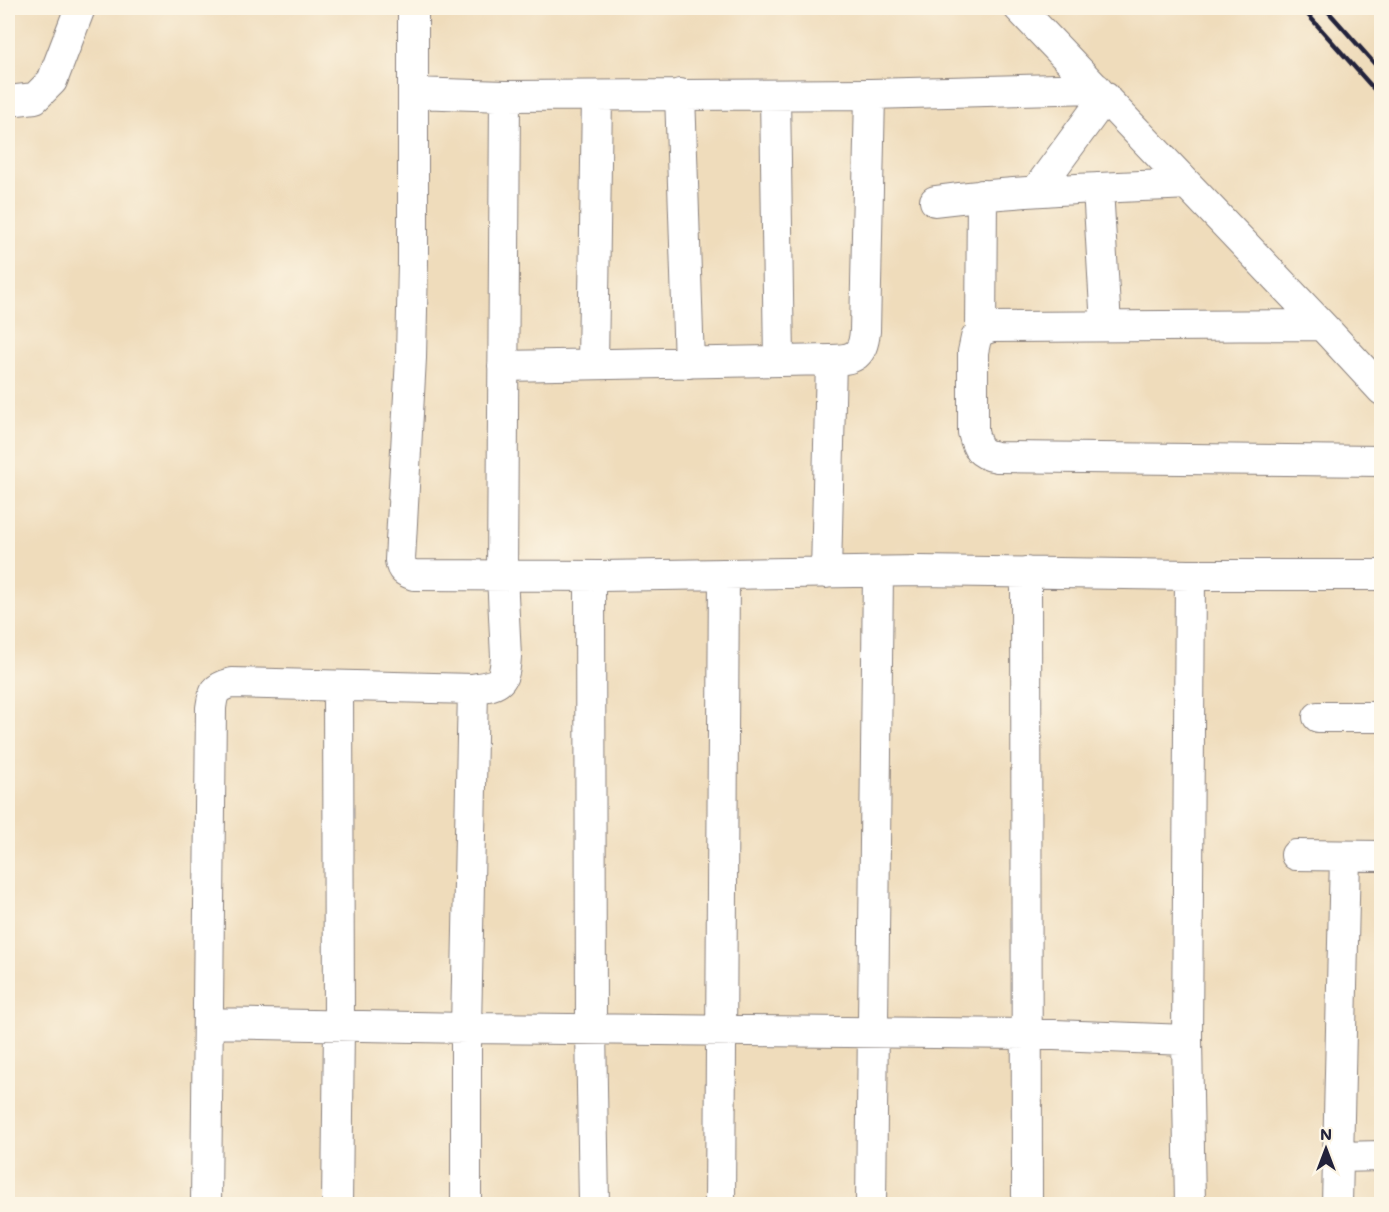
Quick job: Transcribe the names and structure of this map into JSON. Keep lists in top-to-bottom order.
{
  "north": "top"
}
